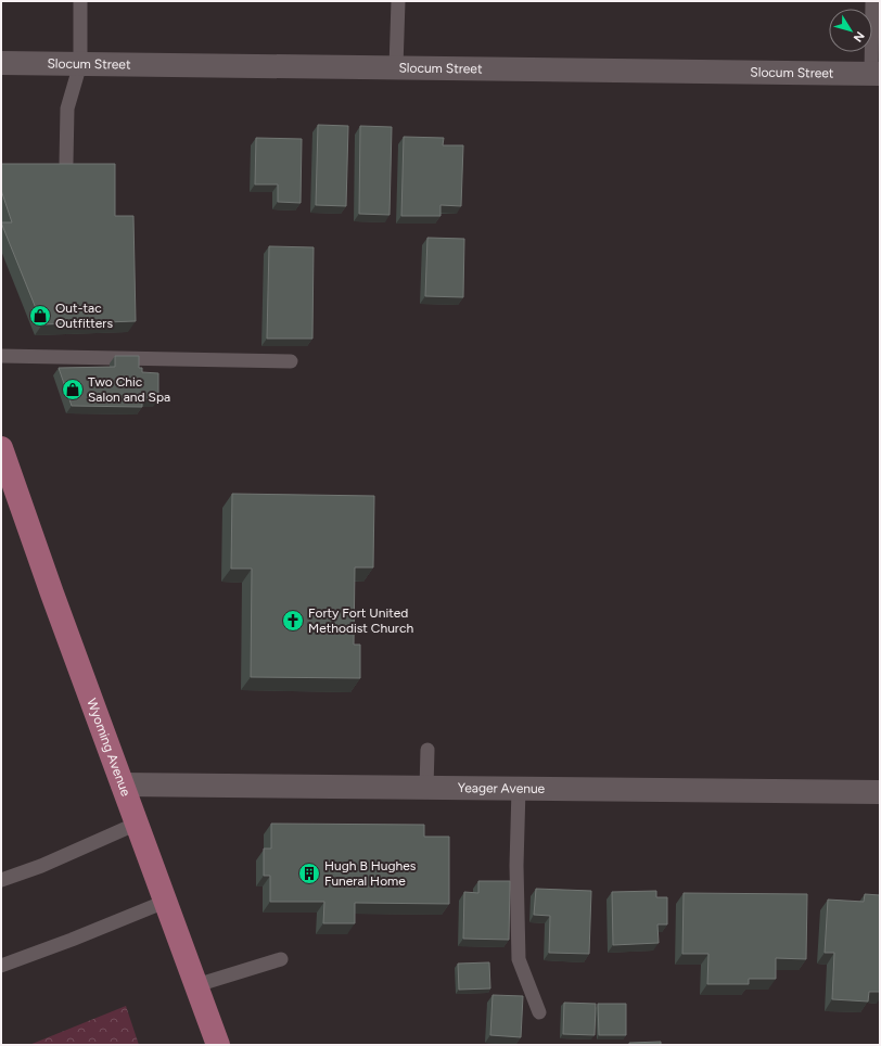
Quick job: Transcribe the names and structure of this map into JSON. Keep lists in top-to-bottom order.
{
  "streets": {
    "main road": ["Wyoming Avenue"],
    "street": ["Slocum Street", "Yeager Avenue"]
  },
  "crossings": [
    ["Wyoming Avenue", "Yeager Avenue"]
  ],
  "places": {
    "shop": ["Out-tac Outfitters", "Two Chic Salon and Spa"],
    "church": ["Forty Fort United Methodist Church"],
    "building": ["Hugh B Hughes Funeral Home"]
  },
  "north": "bottom right"
}
